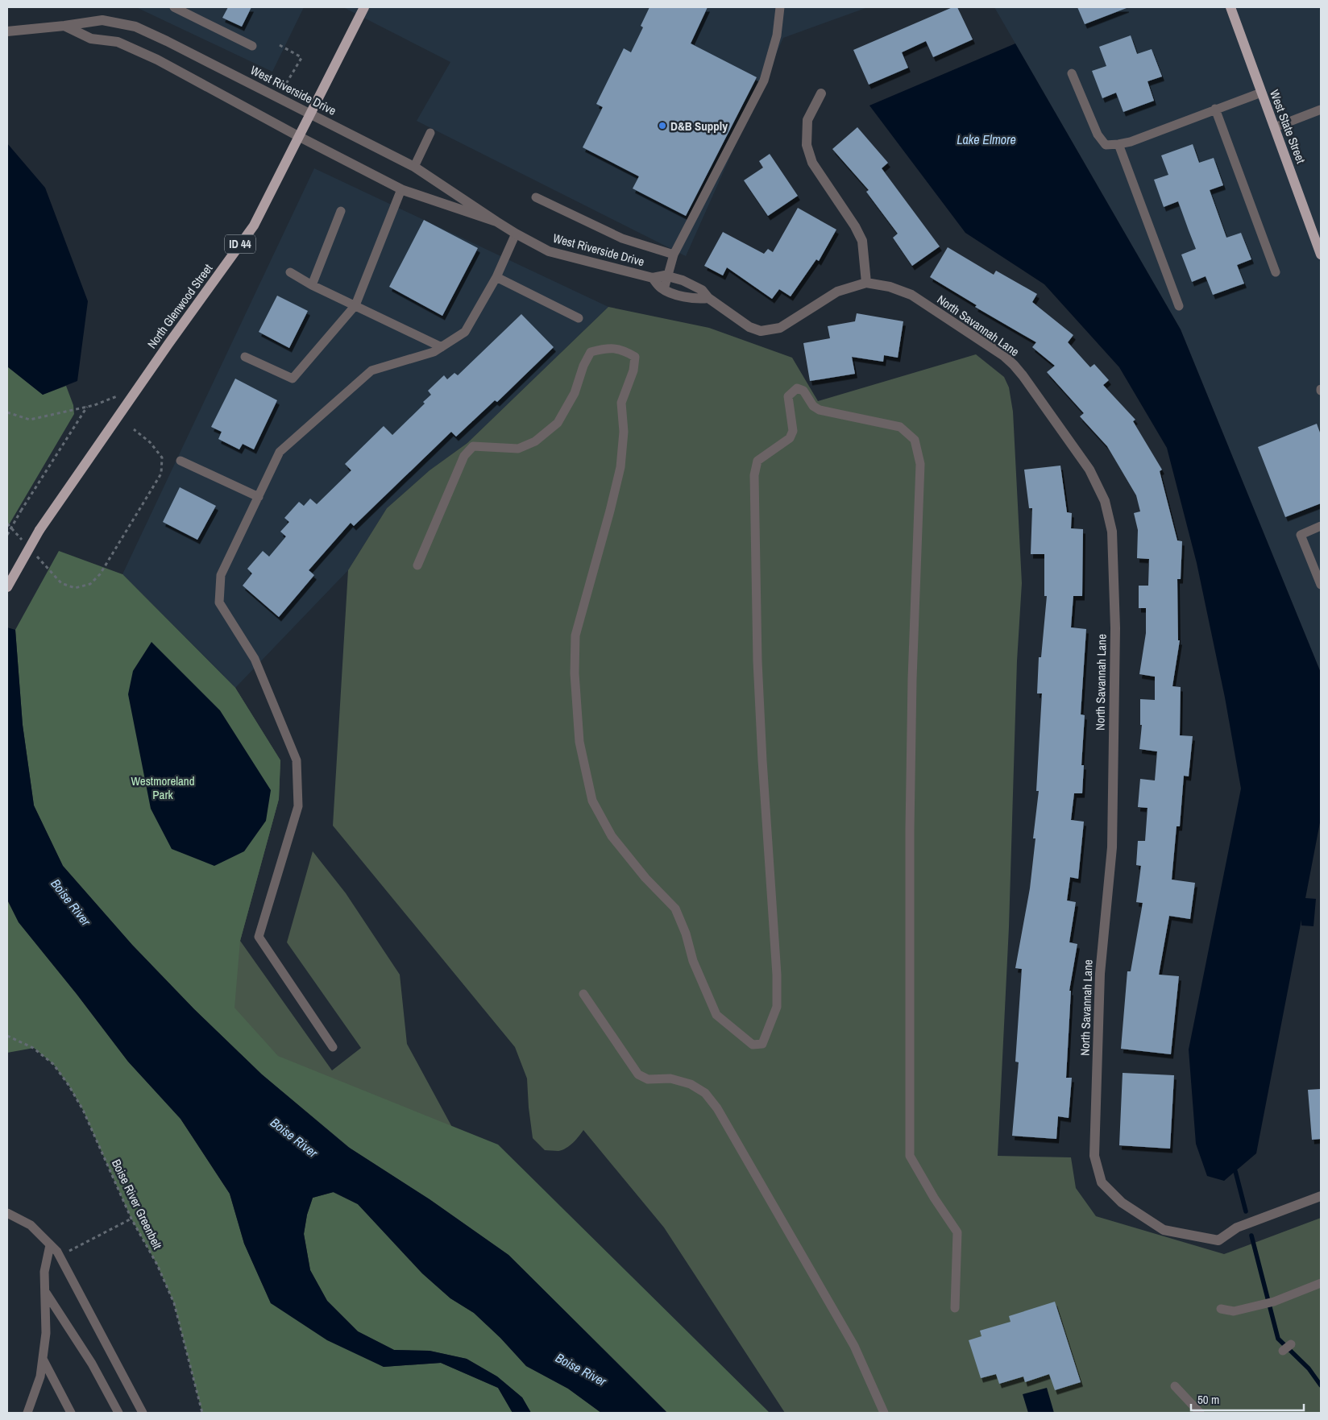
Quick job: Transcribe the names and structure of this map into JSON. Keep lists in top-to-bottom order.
{
  "streets": {
    "main road": ["West State Street", "ID 44", "North Glenwood Street"],
    "street": ["West Riverside Drive", "North Savannah Lane"],
    "path": ["Boise River Greenbelt"]
  },
  "crossings": [
    ["West Riverside Drive", "North Glenwood Street"],
    ["West Riverside Drive", "North Savannah Lane"]
  ],
  "water": ["Lake Elmore", "Boise River"],
  "parks": ["Westmoreland Park"],
  "places": ["D&B Supply"],
  "scale_bar": "50 m"
}
